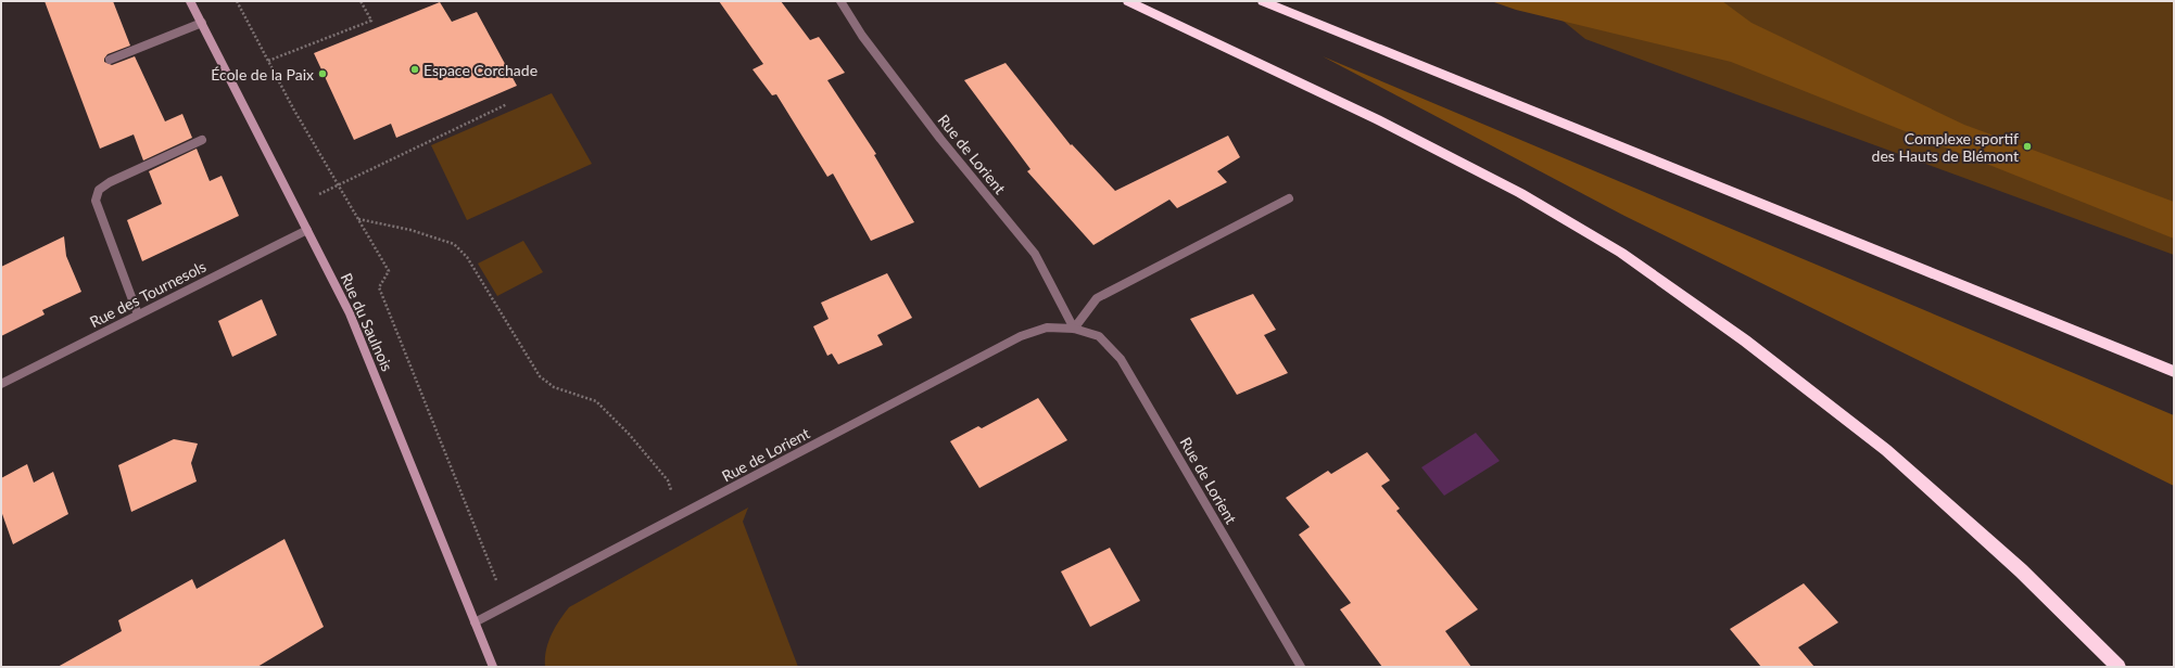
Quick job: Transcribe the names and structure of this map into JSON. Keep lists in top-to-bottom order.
{
  "streets": {
    "street": ["Rue de Lorient", "Rue des Tournesols", "Rue du Saulnois"]
  },
  "crossings": [
    ["Rue de Lorient", "Rue du Saulnois"],
    ["Rue des Tournesols", "Rue du Saulnois"]
  ],
  "places": ["Espace Corchade", "École de la Paix", "Complexe sportif des Hauts de Blémont"]
}
